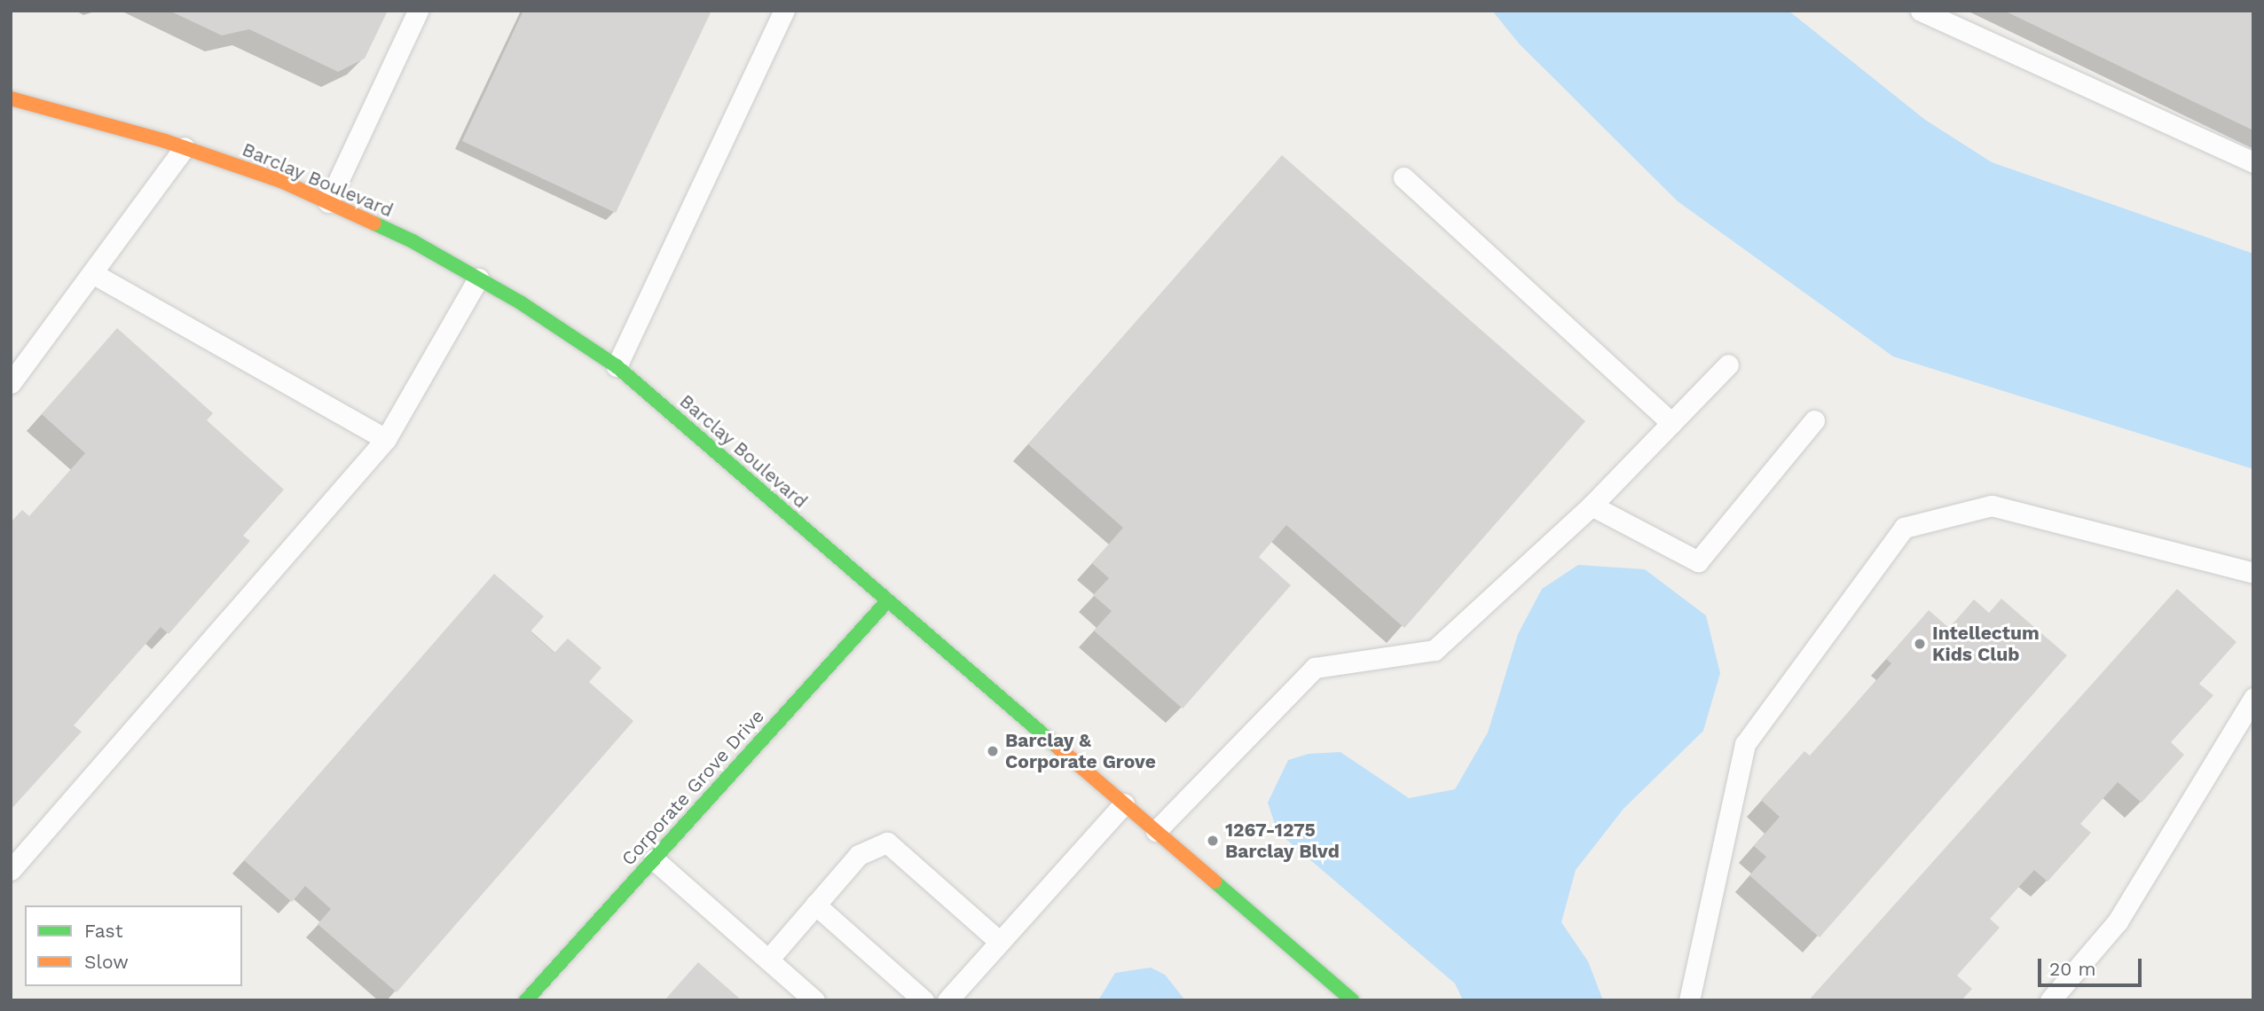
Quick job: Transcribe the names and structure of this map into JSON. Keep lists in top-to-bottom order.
{
  "streets": {
    "street": ["Barclay Boulevard", "Corporate Grove Drive"]
  },
  "crossings": [
    ["Barclay Boulevard", "Corporate Grove Drive"]
  ],
  "places": ["Intellectum Kids Club", "Barclay & Corporate Grove", "1267-1275 Barclay Blvd"],
  "legend": ["Fast", "Slow"],
  "scale_bar": "20 m"
}
